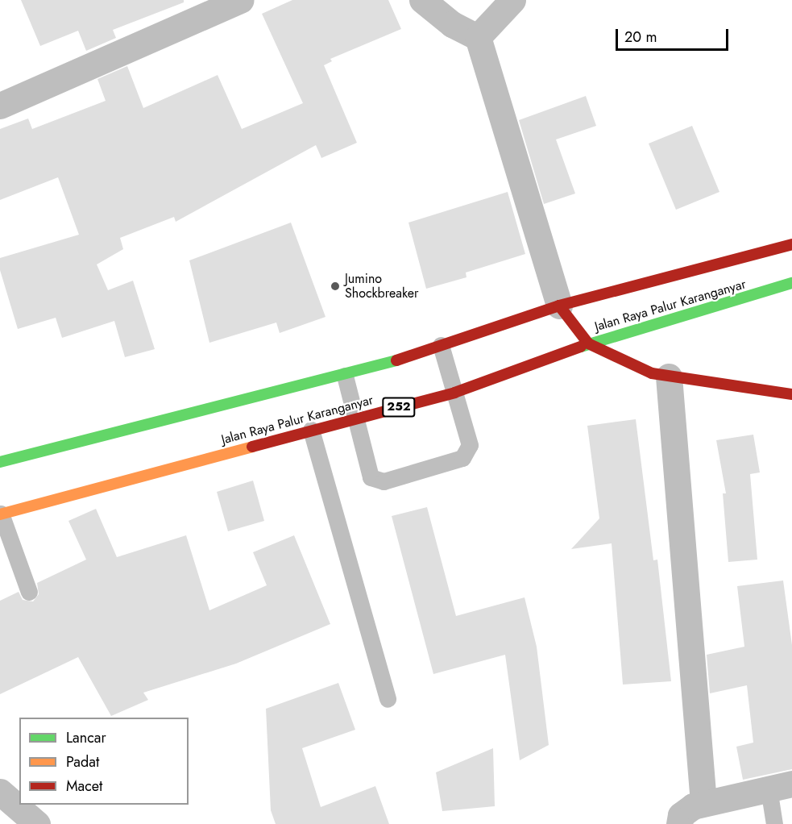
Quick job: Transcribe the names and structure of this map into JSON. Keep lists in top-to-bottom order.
{
  "streets": {
    "main road": ["Jalan Raya Palur Karanganyar", "252"]
  },
  "places": ["Jumino Shockbreaker"],
  "legend": ["Lancar", "Padat", "Macet"],
  "scale_bar": "20 m"
}
